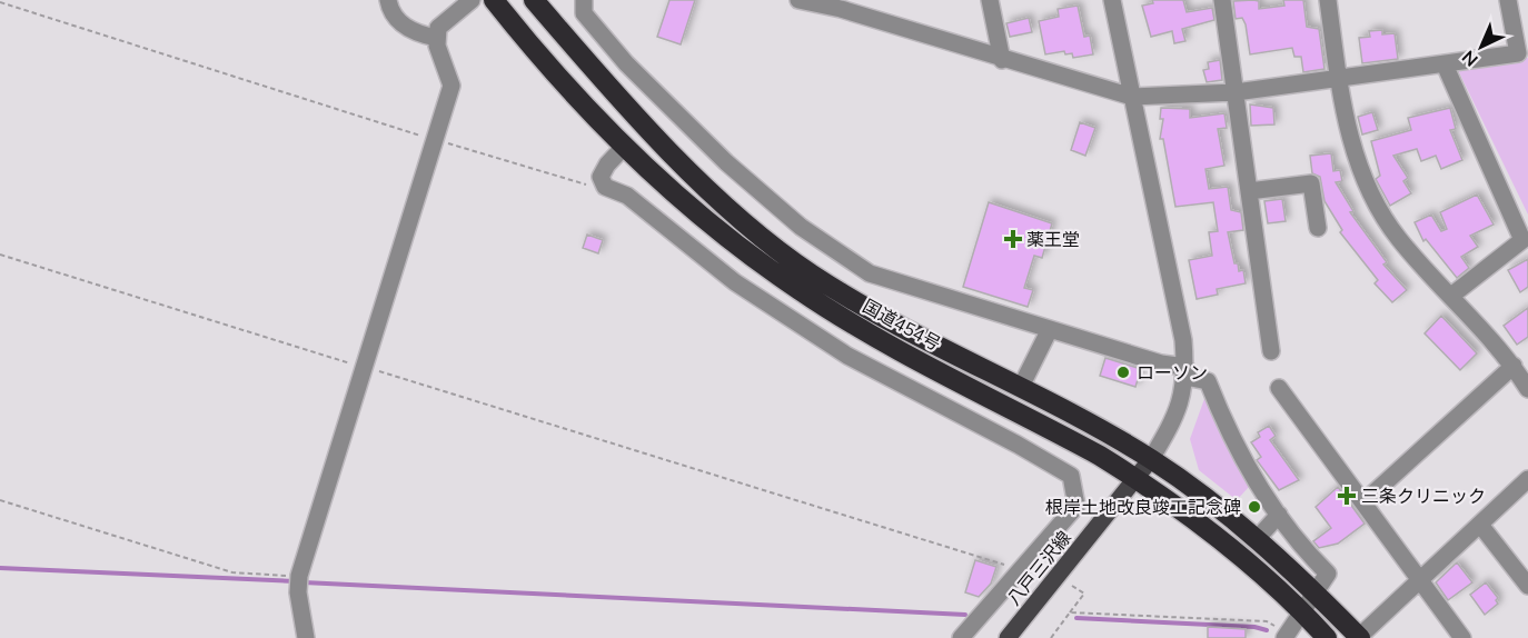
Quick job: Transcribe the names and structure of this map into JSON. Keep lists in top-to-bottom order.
{
  "streets": {
    "highway": ["国道454号"],
    "main road": ["八戸三沢線"]
  },
  "crossings": [
    ["国道454号", "八戸三沢線"]
  ],
  "places": {
    "health": ["薬王堂", "三条クリニック"],
    "other": ["ローソン", "根岸土地改良竣工記念碑"]
  },
  "north": "bottom left"
}
